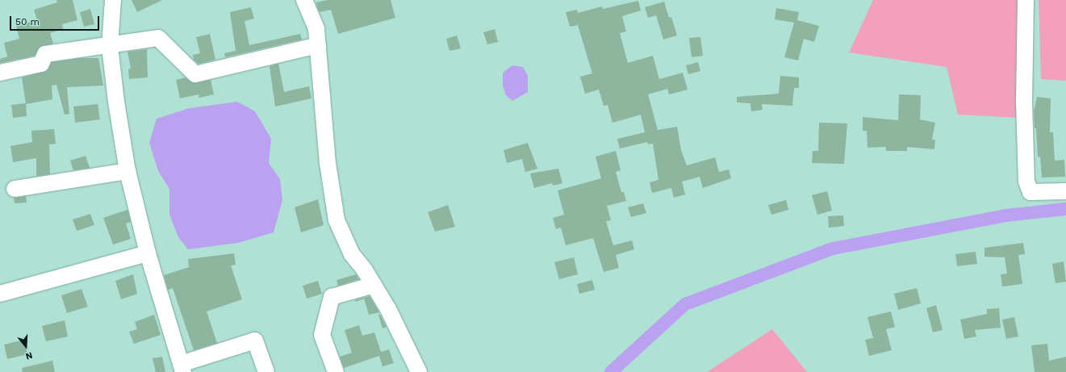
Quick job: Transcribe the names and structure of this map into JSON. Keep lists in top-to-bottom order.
{
  "scale_bar": "50 m",
  "north": "bottom"
}
